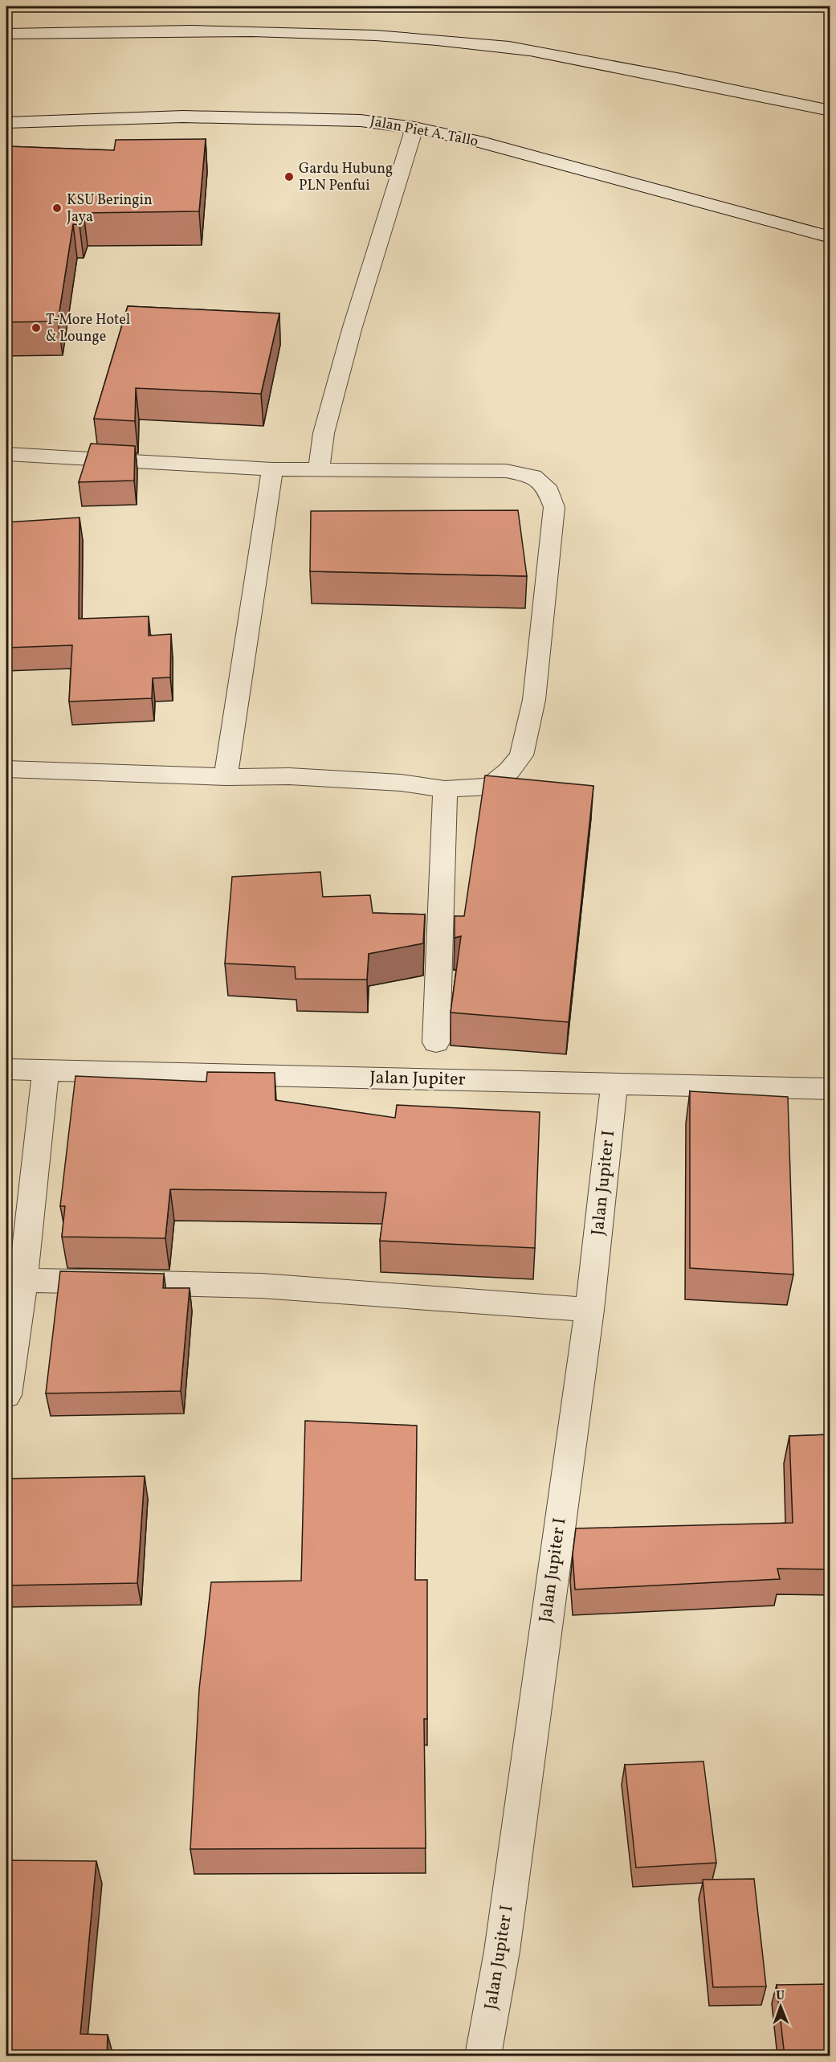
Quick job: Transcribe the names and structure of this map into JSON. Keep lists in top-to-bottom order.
{
  "streets": {
    "street": ["Jalan Piet A. Tallo", "Jalan Jupiter", "Jalan Jupiter I"]
  },
  "crossings": [
    ["Jalan Jupiter", "Jalan Jupiter I"]
  ],
  "places": ["Gardu Hubung PLN Penfui", "KSU Beringin Jaya", "T-More Hotel & Lounge"],
  "north": "top"
}
